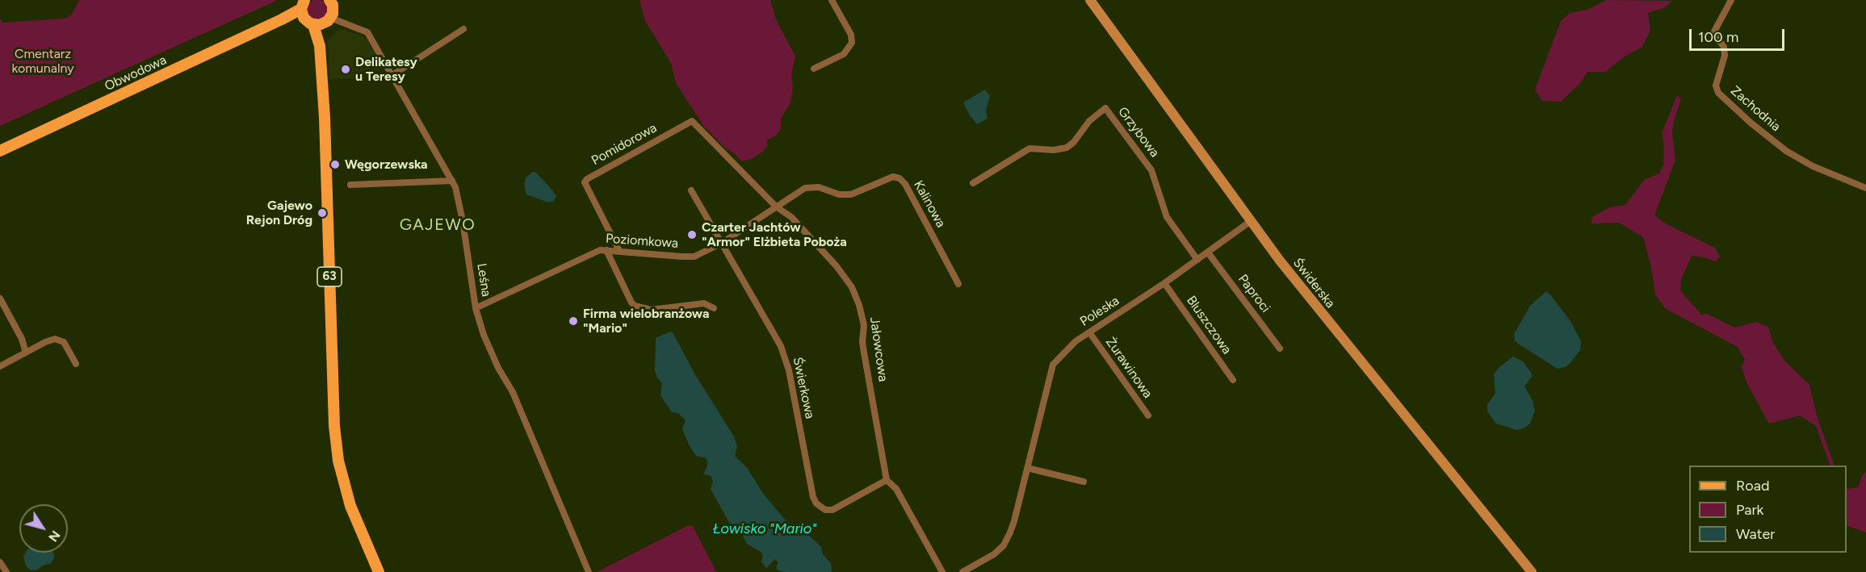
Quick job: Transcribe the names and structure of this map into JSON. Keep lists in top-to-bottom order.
{
  "streets": {
    "main road": ["Obwodowa", "63"],
    "street": [
      "Zachodnia",
      "Grzybowa",
      "Pomidorowa",
      "Kalinowa",
      "Poziomkowa",
      "Leśna",
      "Świderska",
      "Paproci",
      "Poleska",
      "Bluszczowa",
      "Jałowcowa",
      "Żurawinowa",
      "Świerkowa"
    ]
  },
  "crossings": [
    ["Grzybowa", "Poleska"],
    ["Pomidorowa", "Poziomkowa"],
    ["Pomidorowa", "Jałowcowa"],
    ["Kalinowa", "Poziomkowa"],
    ["Kalinowa", "Jałowcowa"],
    ["Poziomkowa", "Leśna"],
    ["Poziomkowa", "Jałowcowa"],
    ["Poziomkowa", "Świerkowa"],
    ["63", "Leśna"],
    ["Świderska", "Poleska"],
    ["Paproci", "Poleska"],
    ["Poleska", "Bluszczowa"],
    ["Poleska", "Żurawinowa"],
    ["Jałowcowa", "Świerkowa"]
  ],
  "districts": ["GAJEWO"],
  "water": ["Łowisko \"Mario\""],
  "parks": ["Cmentarz komunalny"],
  "places": [
    "Delikatesy u Teresy",
    "Węgorzewska",
    "Gajewo Rejon Dróg",
    "Czarter Jachtów \"Armor\" Elżbieta Poboża",
    "Firma wielobranżowa \"Mario\""
  ],
  "legend": ["Road", "Park", "Water"],
  "scale_bar": "100 m",
  "north": "bottom right"
}
